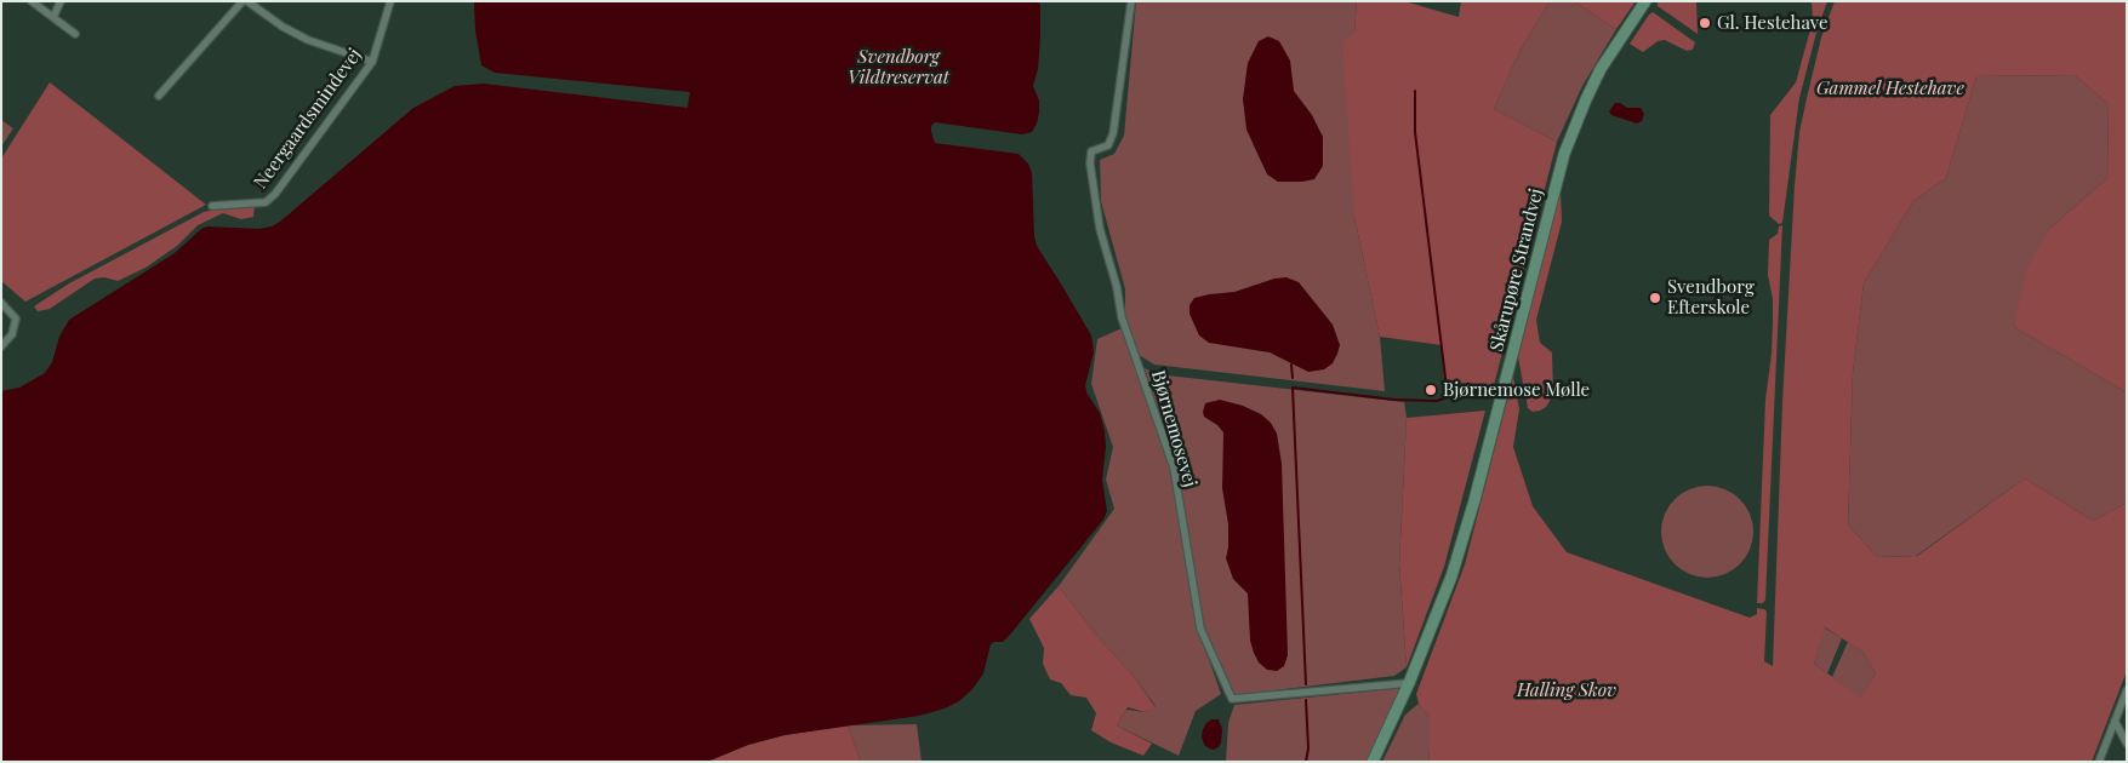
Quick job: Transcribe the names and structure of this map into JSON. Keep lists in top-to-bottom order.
{
  "streets": {
    "street": ["Neergaardsmindevej", "Skårupøre Strandvej", "Bjørnemosevej"]
  },
  "crossings": [
    ["Skårupøre Strandvej", "Bjørnemosevej"]
  ],
  "parks": ["Svendborg Vildtreservat", "Gammel Hestehave", "Halling Skov"],
  "places": ["Gl. Hestehave", "Svendborg Efterskole", "Bjørnemose Mølle"]
}
